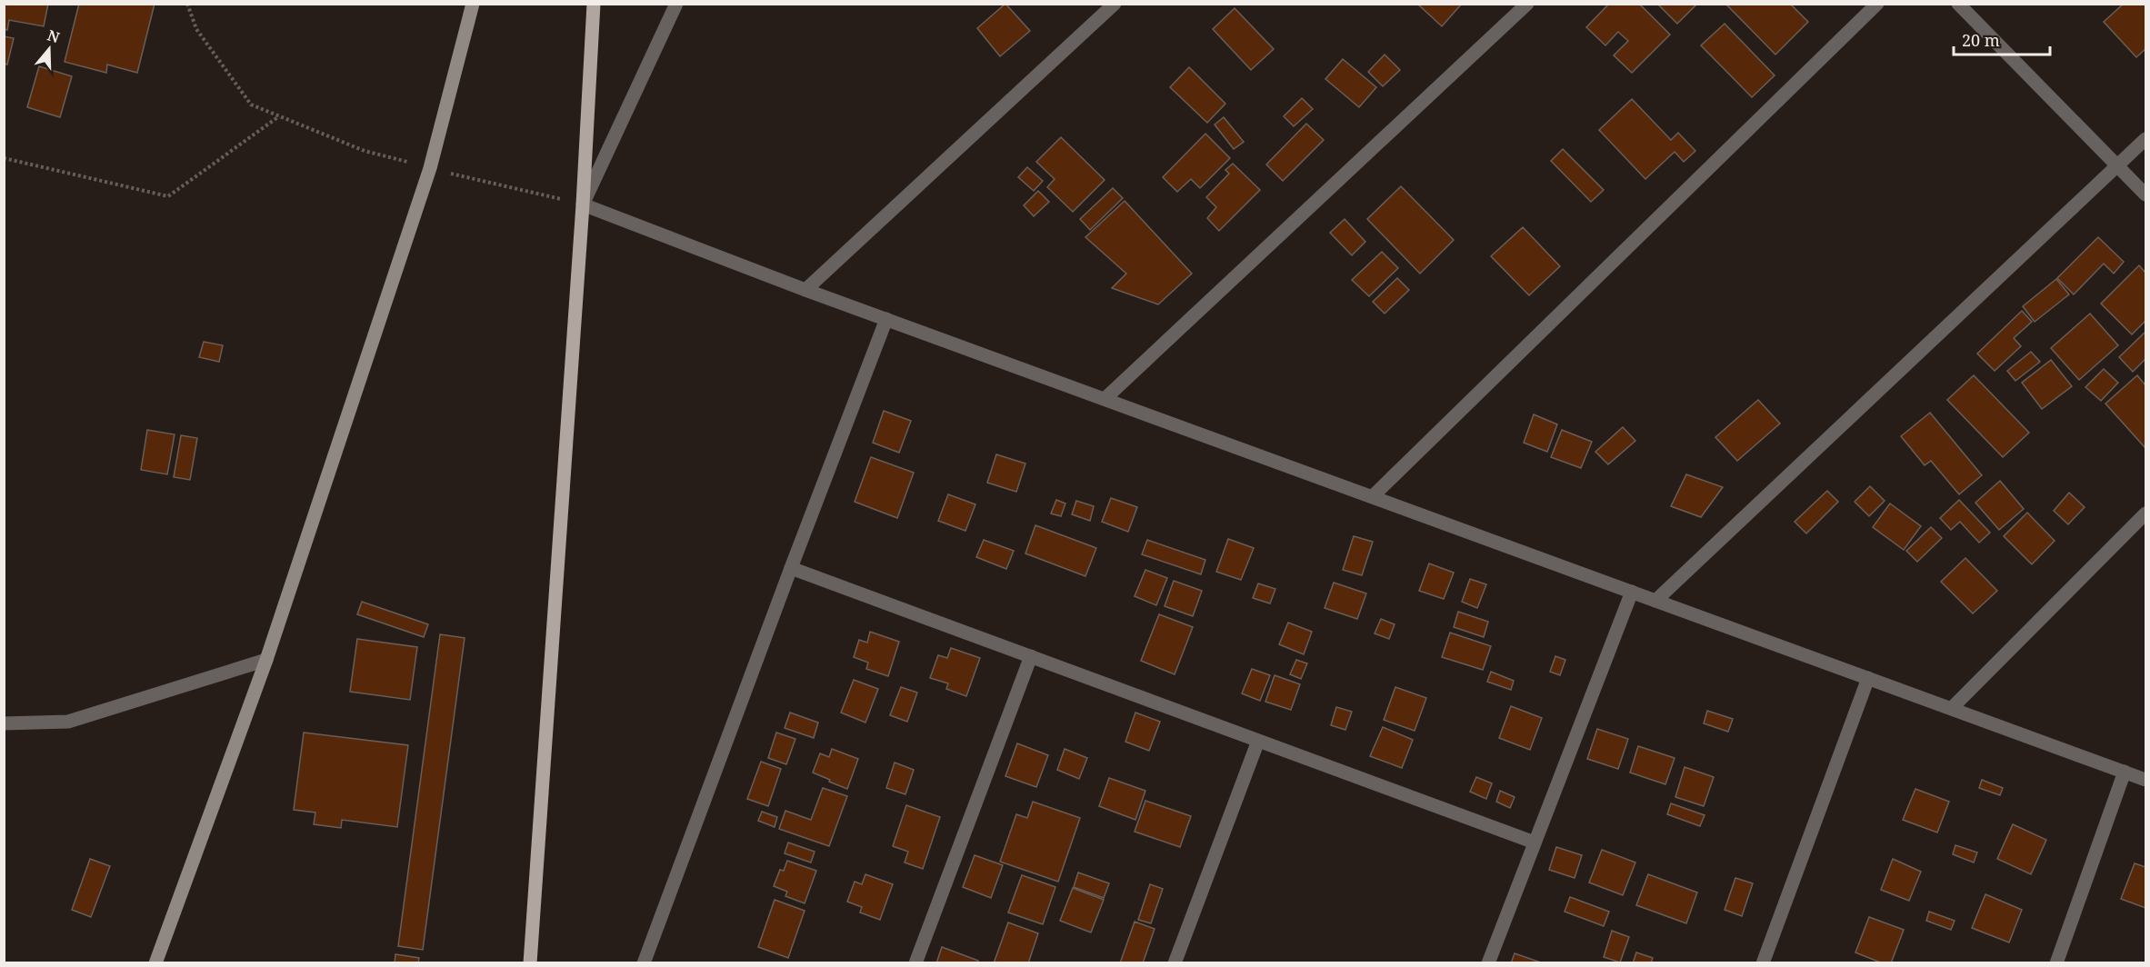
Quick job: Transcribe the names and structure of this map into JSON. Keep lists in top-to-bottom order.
{
  "scale_bar": "20 m",
  "north": "top"
}
